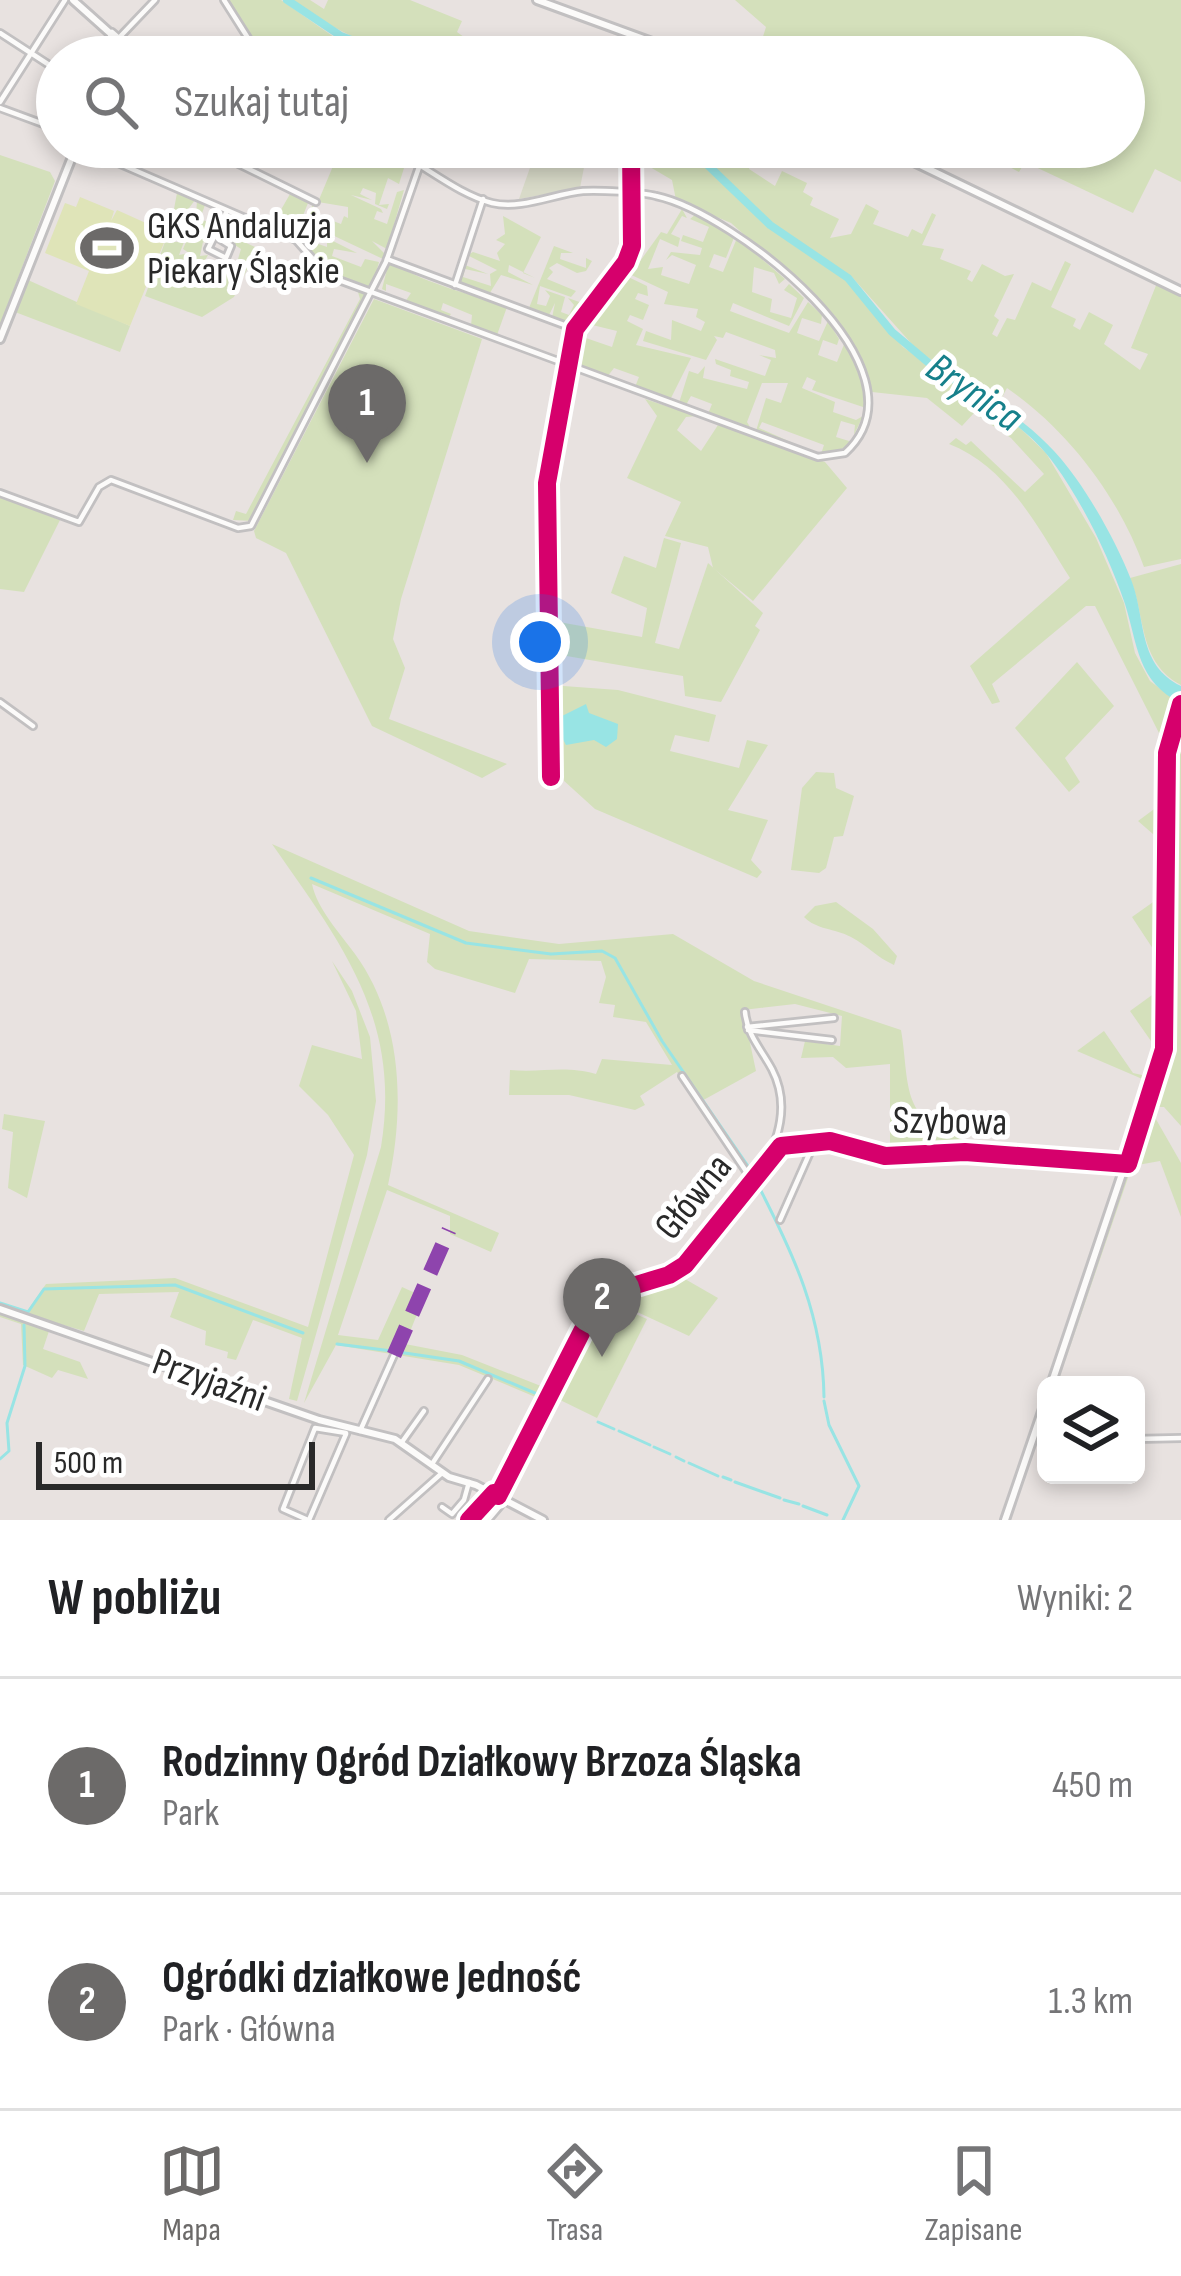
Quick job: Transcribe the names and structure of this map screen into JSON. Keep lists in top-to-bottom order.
{
  "streets": {
    "street": ["Szybowa", "Główna", "Przyjaźni"]
  },
  "crossings": [
    ["Szybowa", "Główna"],
    ["Główna", "Przyjaźni"]
  ],
  "water": ["Brynica"],
  "places": {
    "sports": ["GKS Andaluzja Piekary Śląskie"]
  },
  "scale_bar": "500 m",
  "page": {
    "search": "Szukaj tutaj",
    "pins": ["1", "2"],
    "scale": "500 m",
    "heading": ["W pobliżu", "Wyniki: 2"],
    "list": [
      {
        "mark": "1",
        "name": "Rodzinny Ogród Działkowy Brzoza Śląska",
        "note": "Park",
        "value": "450 m"
      },
      {
        "mark": "2",
        "name": "Ogródki działkowe Jedność",
        "note": "Park · Główna",
        "value": "1.3 km"
      }
    ],
    "nav": ["Mapa", "Trasa", "Zapisane"]
  }
}
